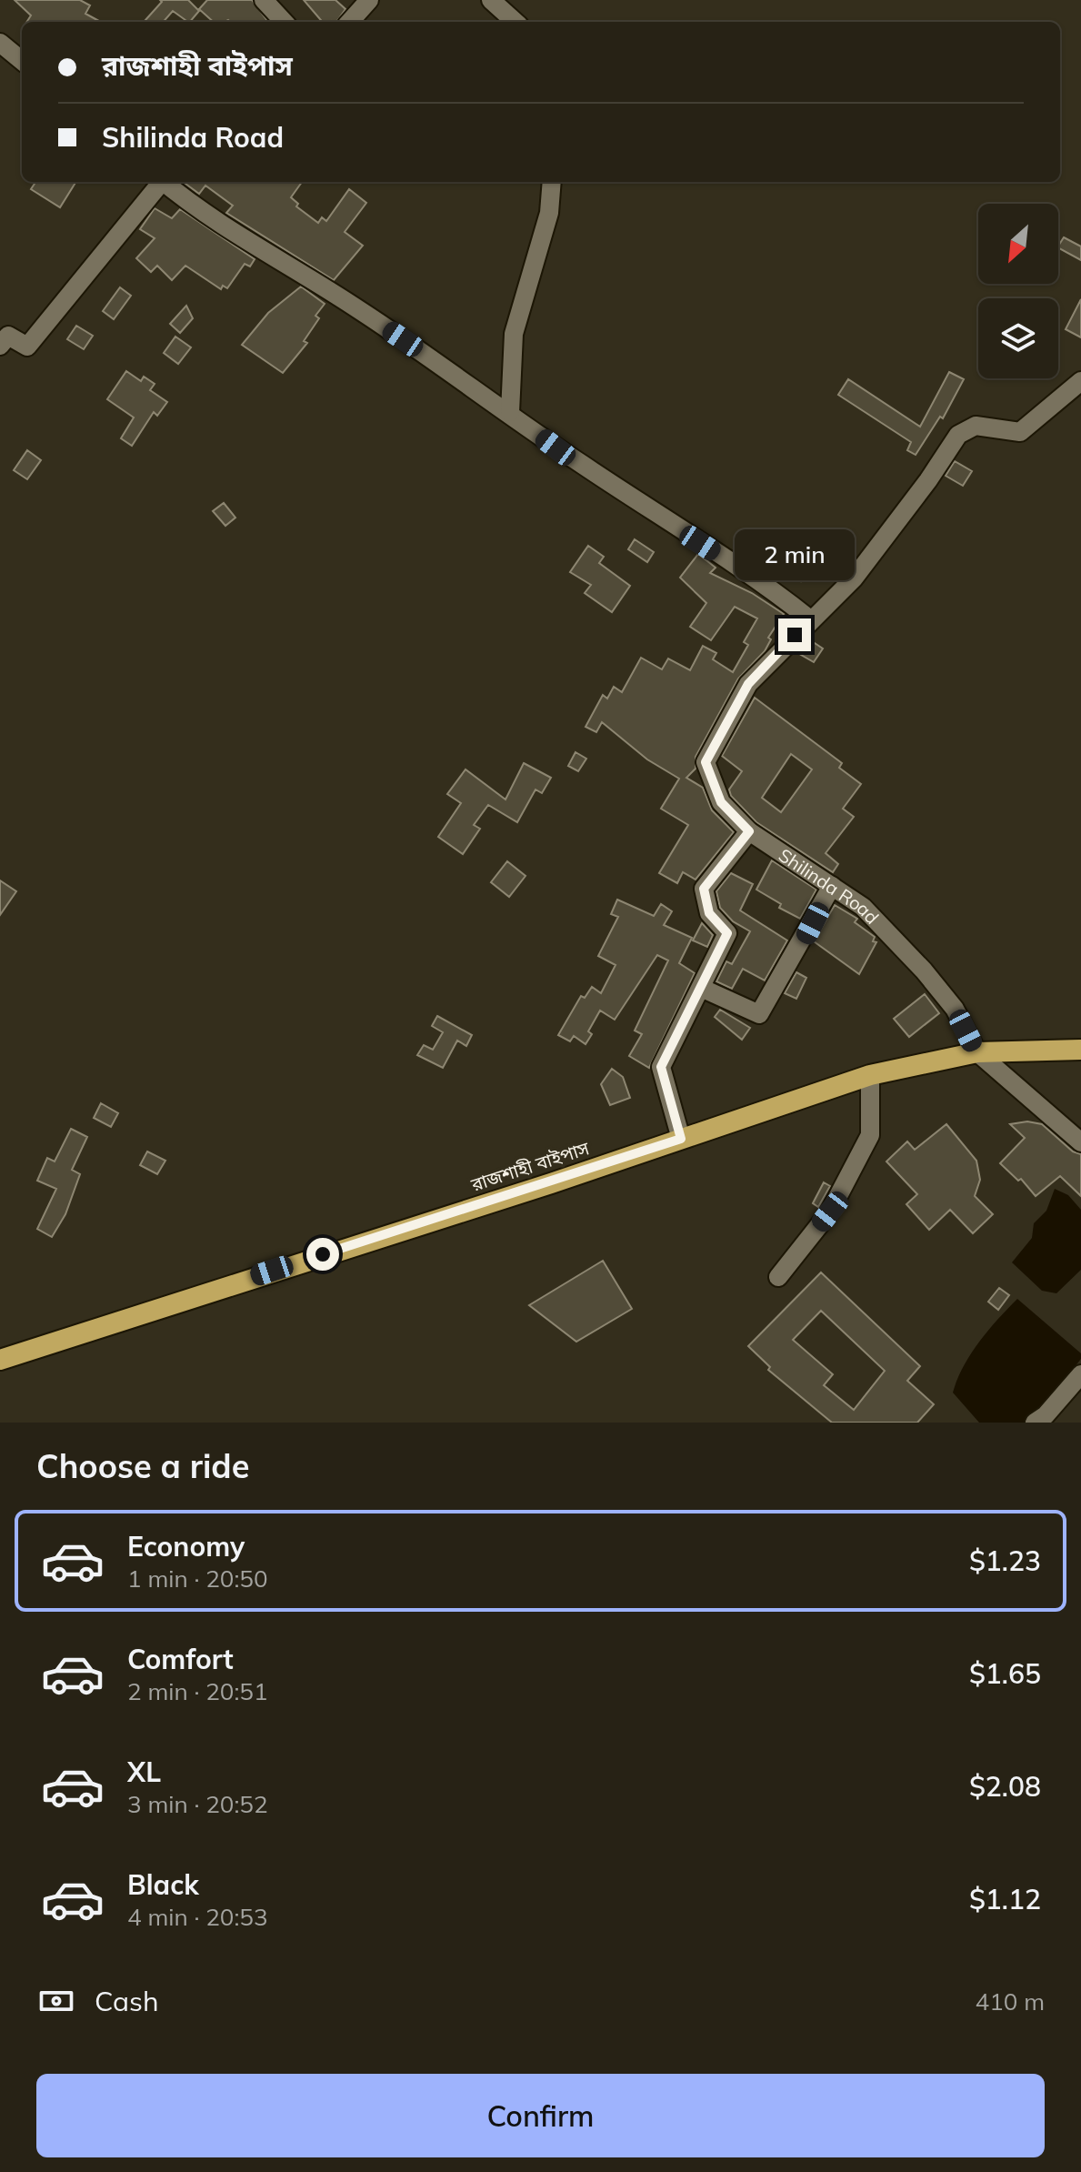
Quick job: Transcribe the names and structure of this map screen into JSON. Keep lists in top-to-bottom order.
{
  "streets": {
    "highway": ["রাজশাহী বাইপাস"],
    "street": ["Shilinda Road"]
  },
  "crossings": [
    ["Shilinda Road", "রাজশাহী বাইপাস"]
  ],
  "north": "bottom left",
  "page": {
    "banner": ["রাজশাহী বাইপাস", "Shilinda Road"],
    "bubble": "2 min",
    "heading": "Choose a ride",
    "list": [
      {
        "name": "Economy",
        "note": "1 min · 20:50",
        "value": "$1.23"
      },
      {
        "name": "Comfort",
        "note": "2 min · 20:51",
        "value": "$1.65"
      },
      {
        "name": "XL",
        "note": "3 min · 20:52",
        "value": "$2.08"
      },
      {
        "name": "Black",
        "note": "4 min · 20:53",
        "value": "$1.12"
      }
    ],
    "pay": ["Cash", "410 m"],
    "buttons": "Confirm"
  }
}
